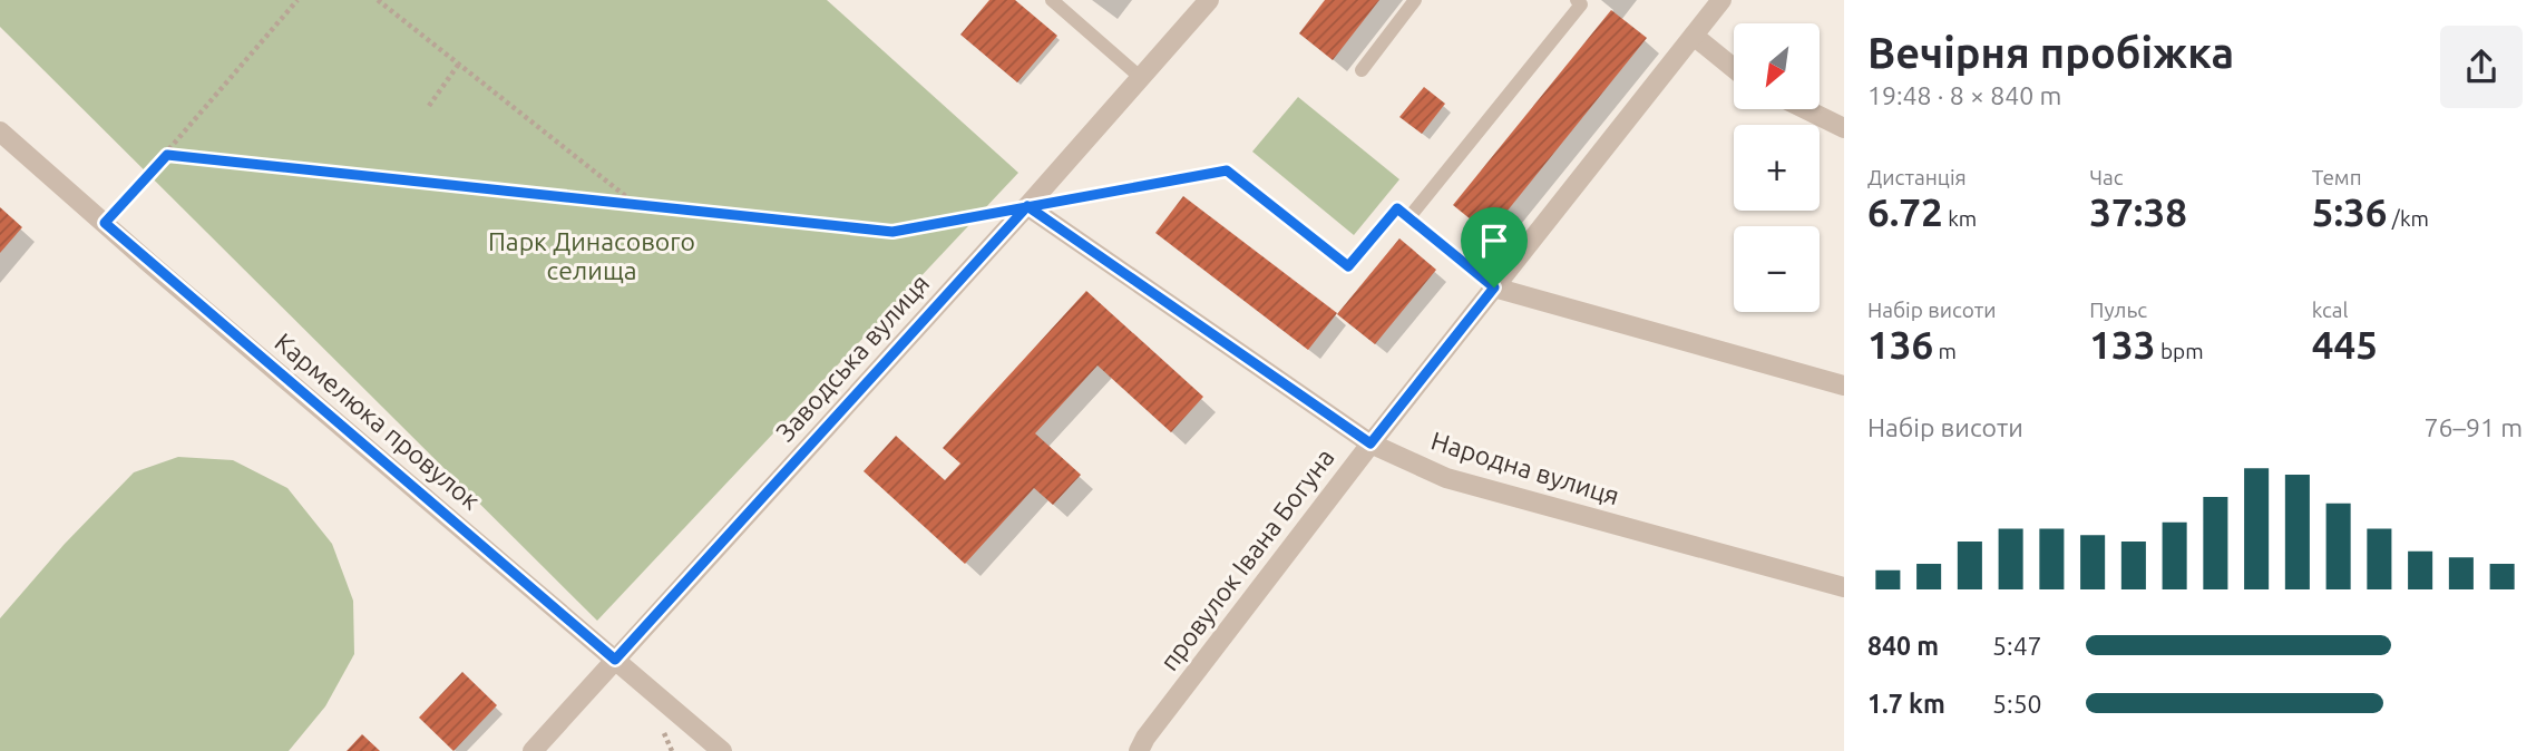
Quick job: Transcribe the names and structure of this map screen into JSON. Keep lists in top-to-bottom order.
{
  "streets": {
    "street": [
      "Заводська вулиця",
      "Кармелюка провулок",
      "Народна вулиця",
      "провулок Івана Богуна"
    ]
  },
  "crossings": [
    ["Заводська вулиця", "Кармелюка провулок"],
    ["Заводська вулиця", "Народна вулиця"],
    ["Народна вулиця", "провулок Івана Богуна"]
  ],
  "parks": ["Парк Динасового селища"],
  "north": "bottom left",
  "page": {
    "heading": ["Вечірня пробіжка", "19:48 · 8 × 840 m"],
    "map_buttons": ["+", "−"],
    "stats": [
      ["Дистанція", "6.72 km"],
      ["Час", "37:38"],
      ["Темп", "5:36 /km"],
      ["Набір висоти", "136 m"],
      ["Пульс", "133 bpm"],
      ["kcal", "445"]
    ],
    "chart": ["Набір висоти", "76–91 m"],
    "list": [
      {
        "name": "840 m",
        "note": "5:47"
      },
      {
        "name": "1.7 km",
        "note": "5:50"
      }
    ]
  }
}
